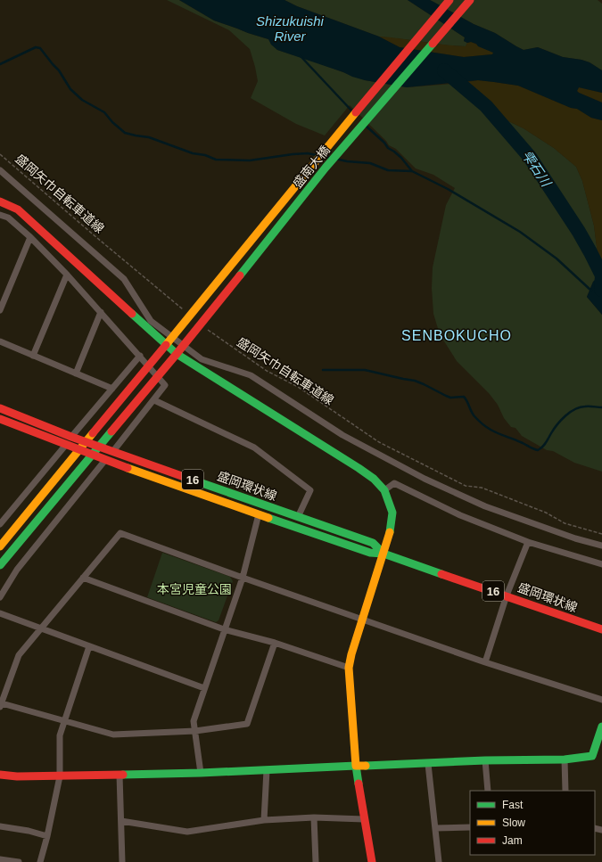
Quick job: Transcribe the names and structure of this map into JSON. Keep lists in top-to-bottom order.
{
  "streets": {
    "street": ["盛南大橋", "16", "盛岡環状線"],
    "path": ["盛岡矢巾自転車道線"]
  },
  "districts": ["SENBOKUCHO"],
  "water": ["Shizukuishi River", "雫石川"],
  "parks": ["本宮児童公園"],
  "legend": ["Fast", "Slow", "Jam"]
}
